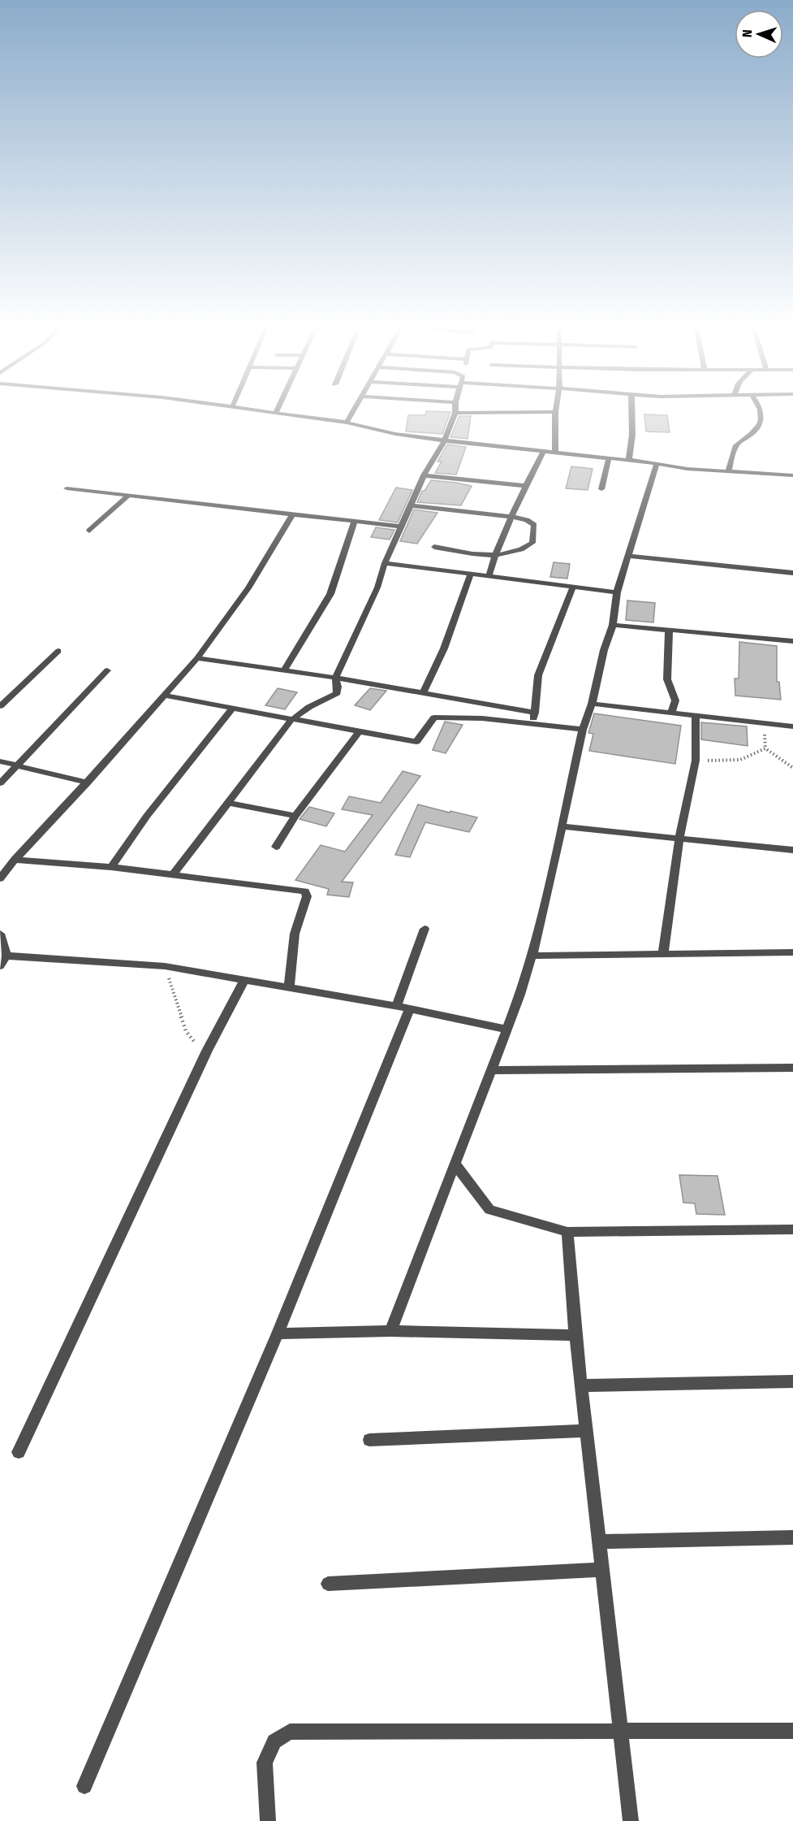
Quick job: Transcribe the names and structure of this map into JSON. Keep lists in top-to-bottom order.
{
  "north": "left"
}
